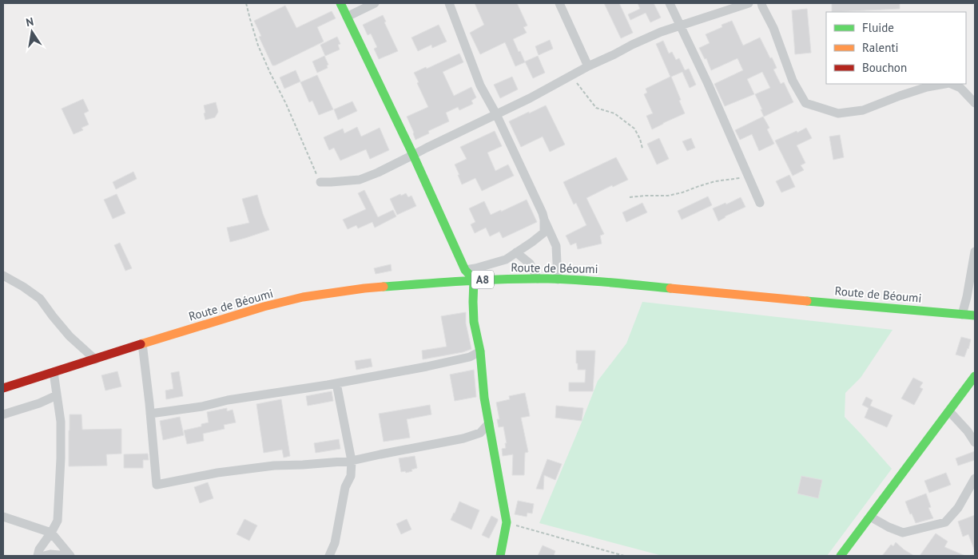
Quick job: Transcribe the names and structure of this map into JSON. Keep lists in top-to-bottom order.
{
  "streets": {
    "main road": ["Route de Béoumi", "A8"]
  },
  "legend": ["Fluide", "Ralenti", "Bouchon"],
  "north": "top"
}
